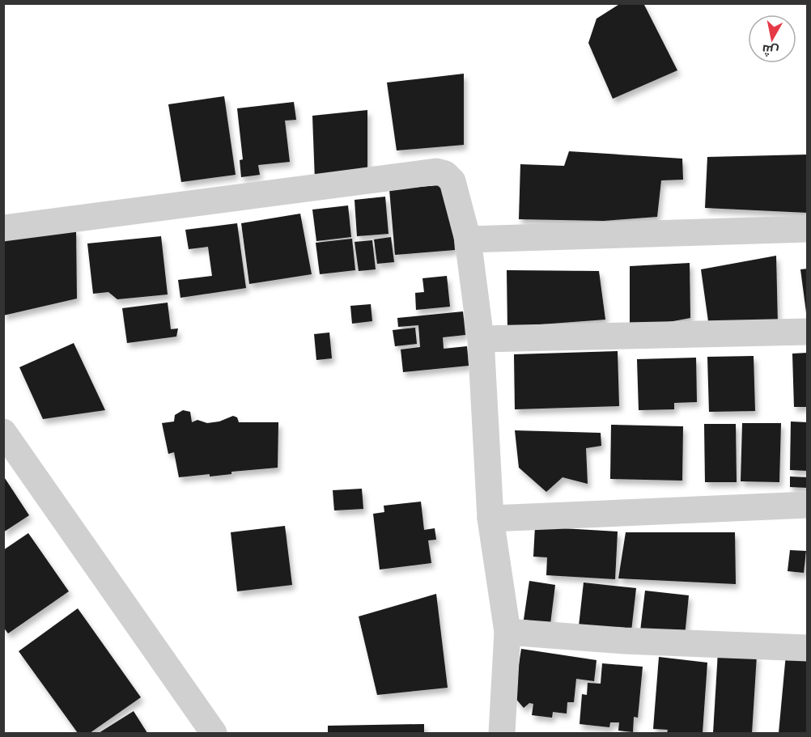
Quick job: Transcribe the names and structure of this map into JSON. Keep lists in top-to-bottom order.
{
  "north": "bottom"
}
